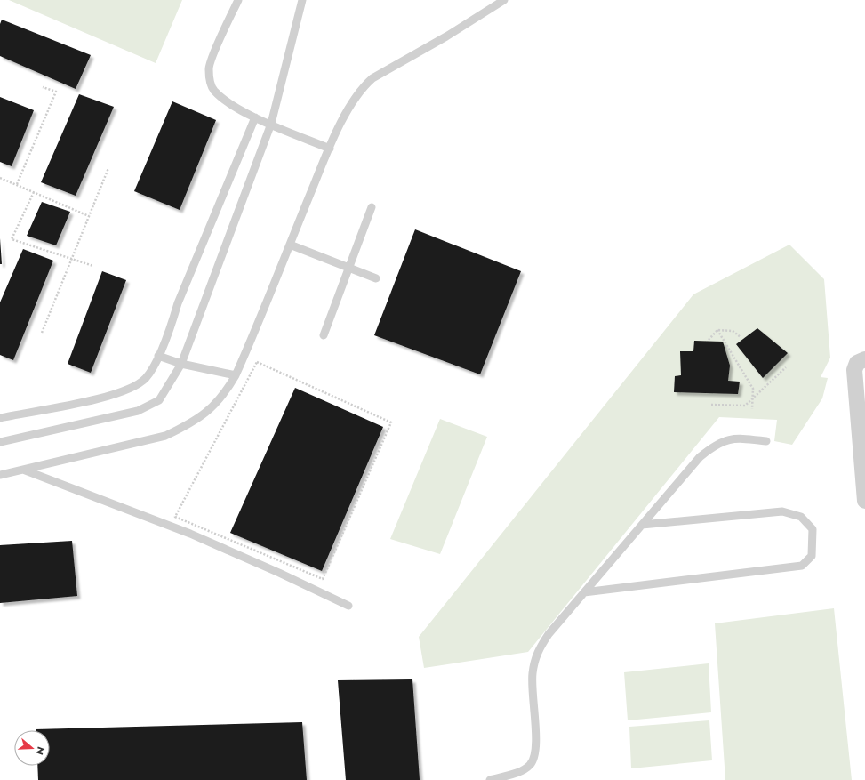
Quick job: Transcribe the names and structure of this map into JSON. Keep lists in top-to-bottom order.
{
  "north": "right"
}
